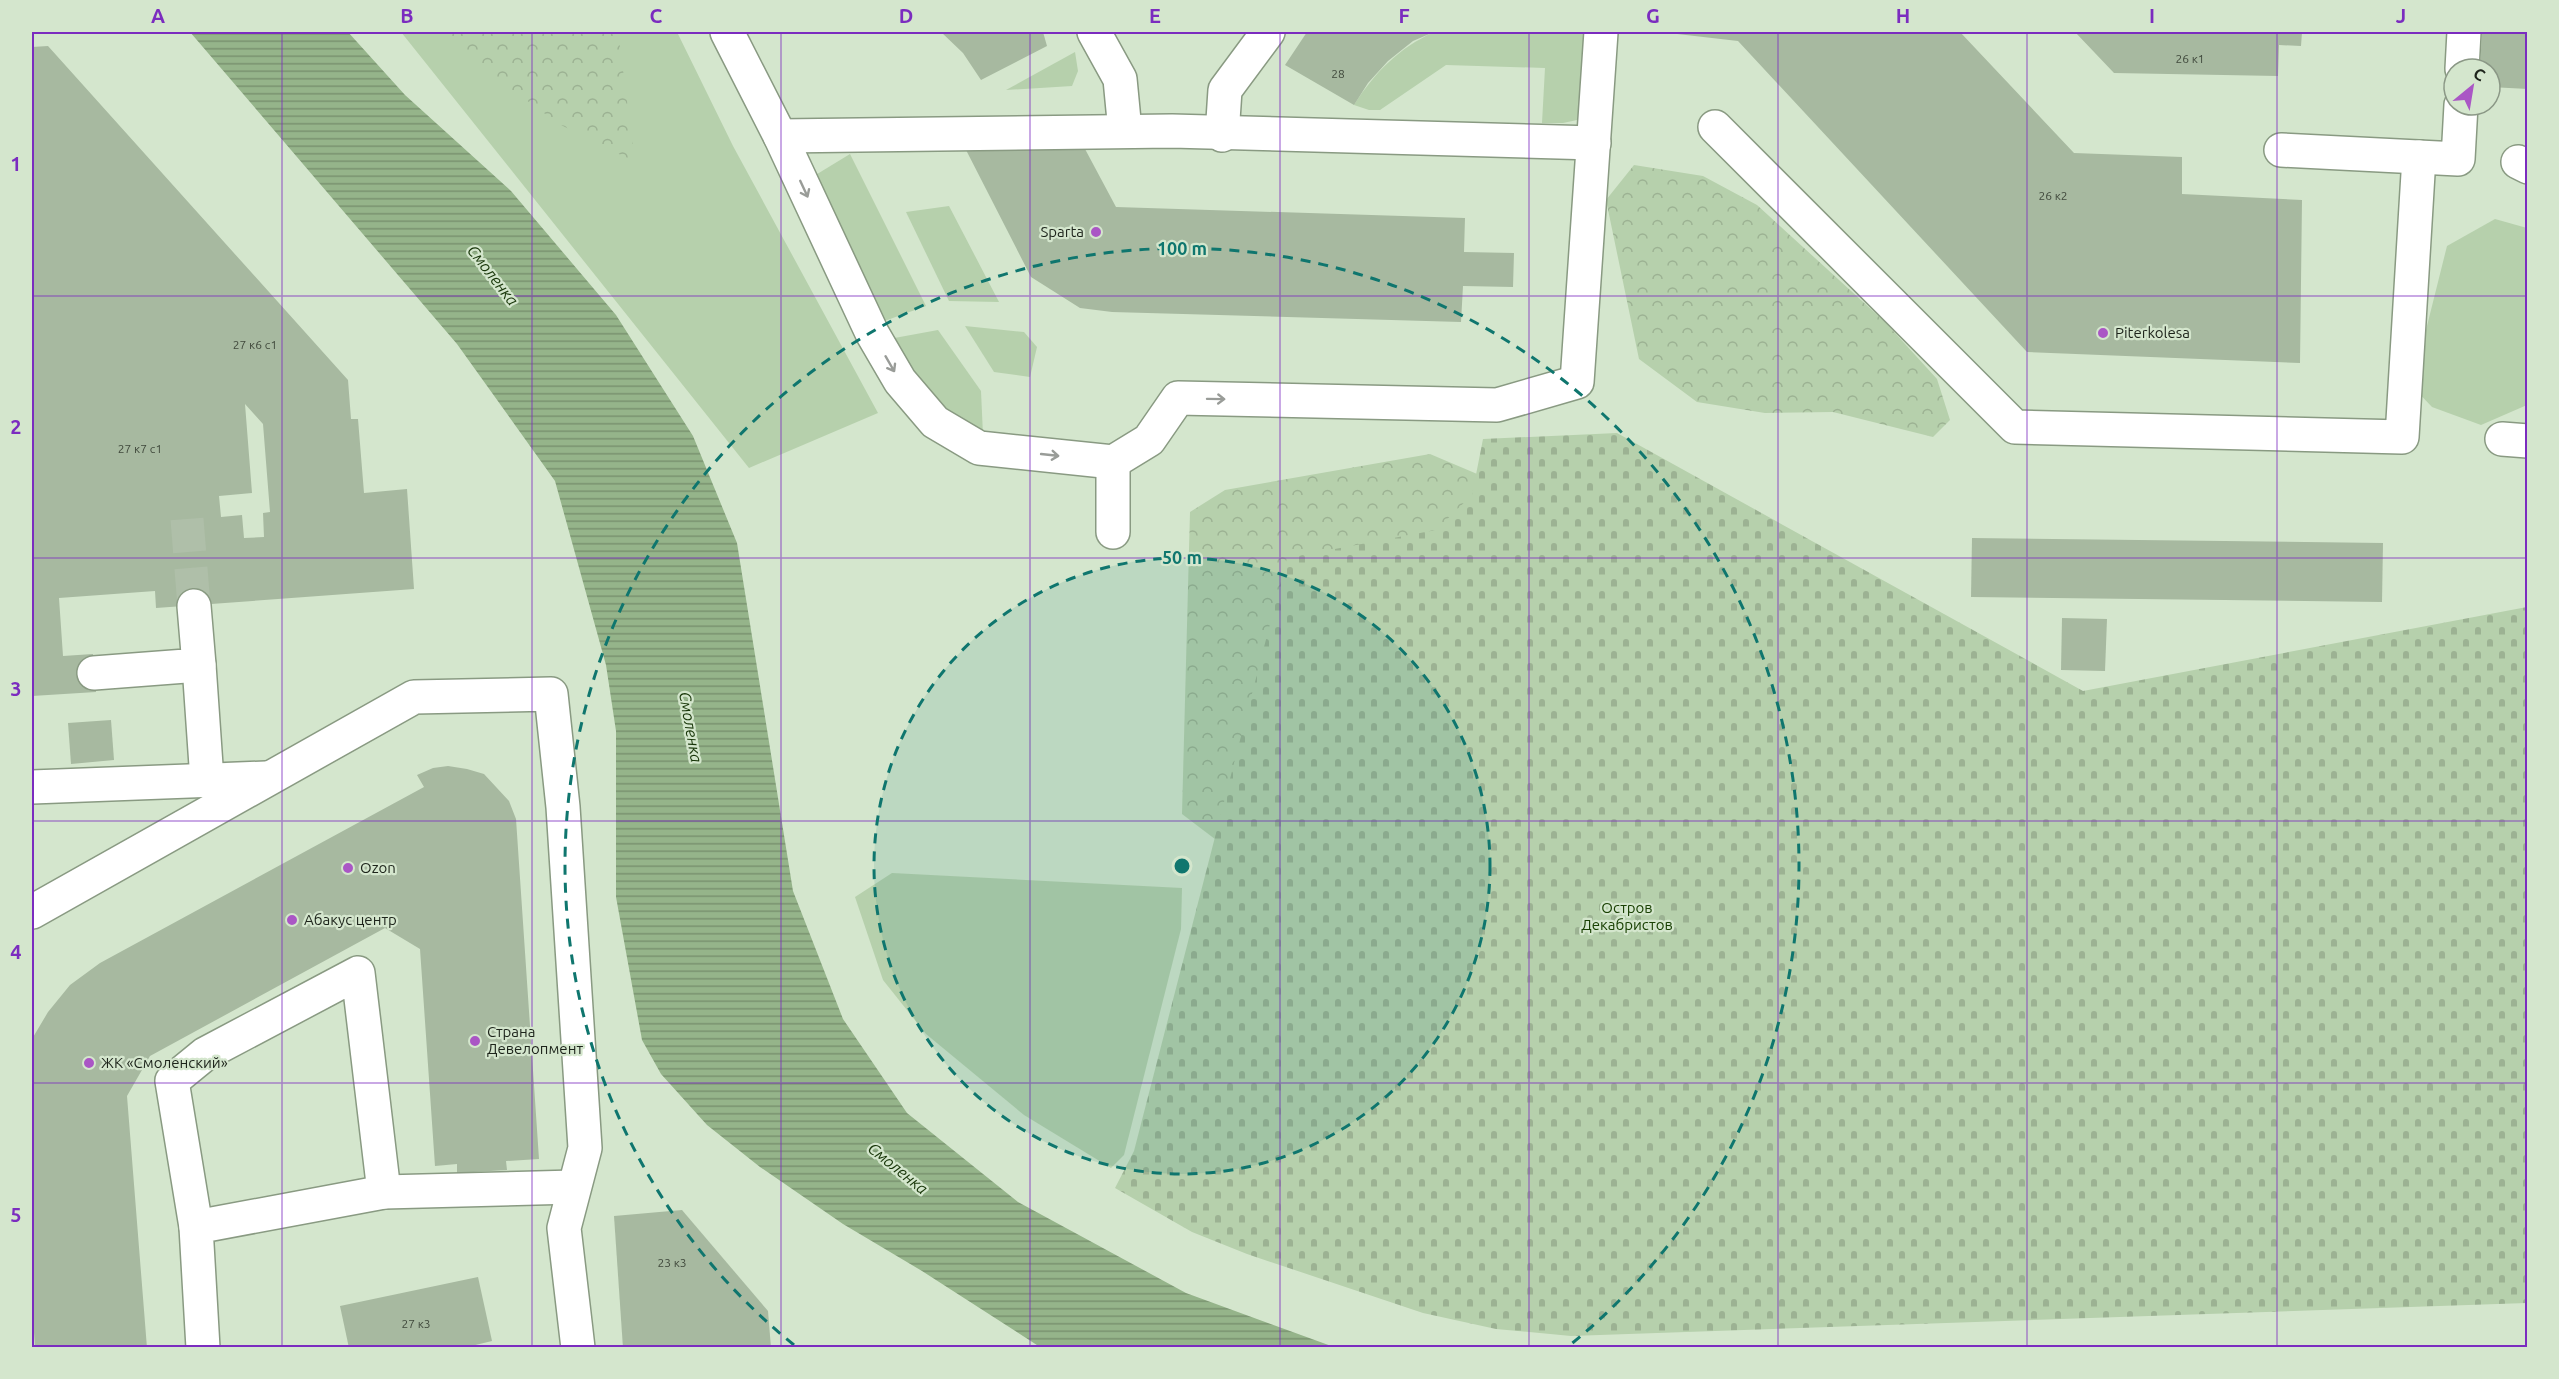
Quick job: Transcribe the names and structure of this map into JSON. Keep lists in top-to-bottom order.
{
  "water": ["Смоленка"],
  "parks": ["Остров Декабристов"],
  "places": [
    "Sparta",
    "Piterkolesa",
    "Ozon",
    "Абакус центр",
    "Страна Девелопмент",
    "ЖК «Смоленский»"
  ],
  "house_numbers": [
    "26 к1",
    "28",
    "26 к2",
    "27 к6 с1",
    "27 к7 с1",
    "23 к3",
    "27 к3"
  ],
  "north": "top right",
  "grid": {
    "columns": [
      "A",
      "B",
      "C",
      "D",
      "E",
      "F",
      "G",
      "H",
      "I",
      "J"
    ],
    "rows": [
      "1",
      "2",
      "3",
      "4",
      "5"
    ]
  },
  "rings": ["100 m", "50 m"]
}
